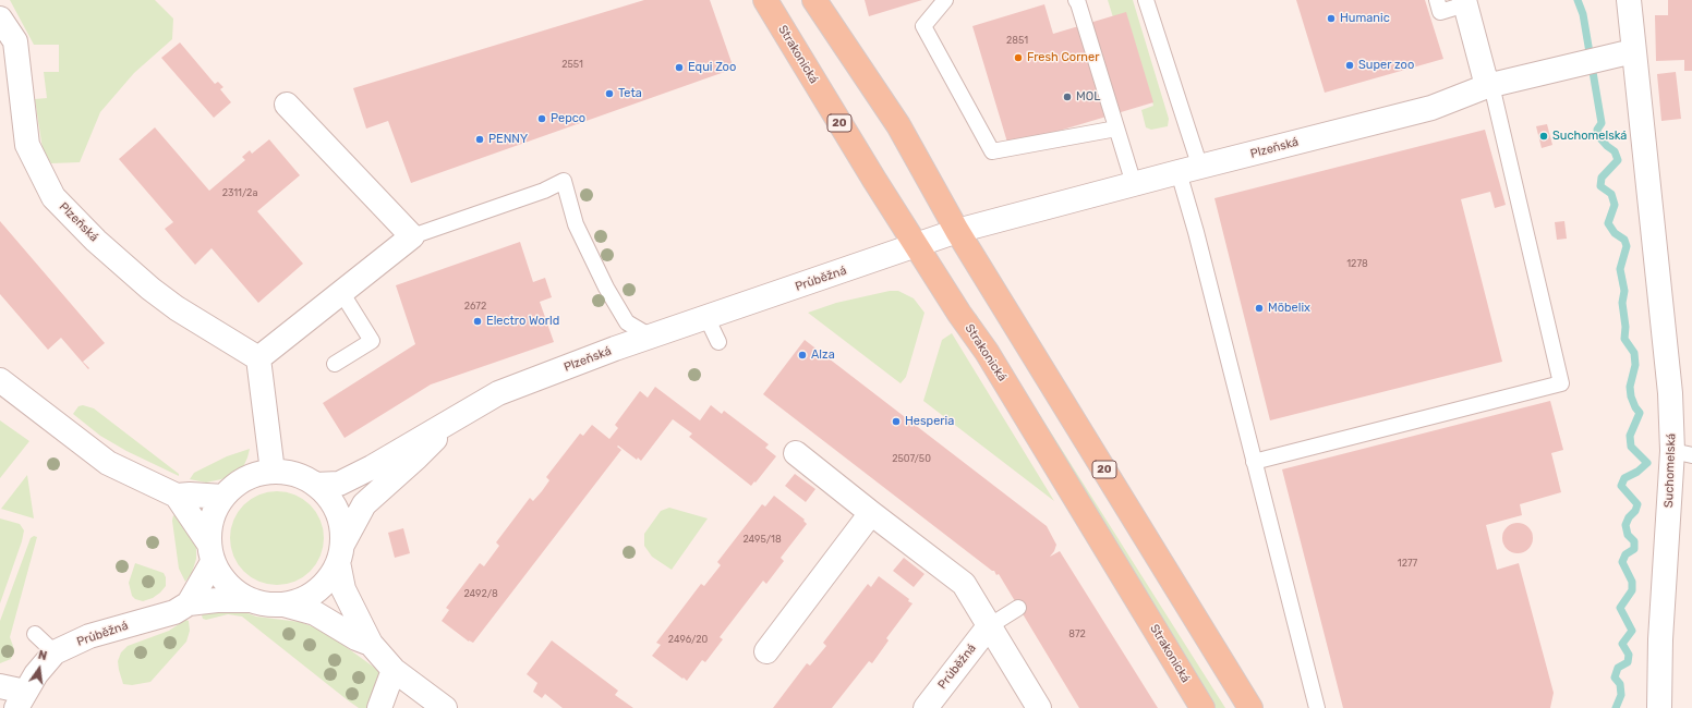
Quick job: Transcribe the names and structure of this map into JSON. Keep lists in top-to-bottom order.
{
  "streets": {
    "main road": ["Strakonická", "20"],
    "street": ["Plzeňská", "Průběžná", "Suchomelská"]
  },
  "crossings": [
    ["Strakonická", "Plzeňská"],
    ["Strakonická", "Průběžná"],
    ["20", "Plzeňská"],
    ["Plzeňská", "Průběžná"],
    ["Plzeňská", "Suchomelská"]
  ],
  "places": [
    "Humanic",
    "Fresh Corner",
    "Super zoo",
    "Equi Zoo",
    "Teta",
    "MOL",
    "Pepco",
    "Suchomelská",
    "PENNY",
    "Möbelix",
    "Electro World",
    "Alza",
    "Hesperia"
  ],
  "house_numbers": [
    "2851",
    "2551",
    "2311/2a",
    "1278",
    "2672",
    "2507/50",
    "2495/18",
    "1277",
    "2492/8",
    "872",
    "2496/20"
  ],
  "north": "top"
}
